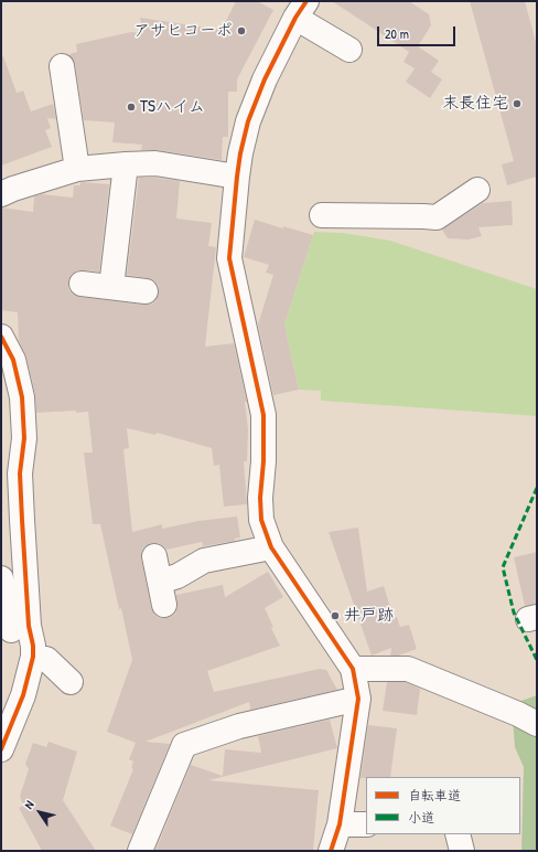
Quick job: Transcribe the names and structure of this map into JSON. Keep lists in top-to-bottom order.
{
  "places": [
    "アサヒコーポ",
    "末長住宅",
    "TSハイム",
    "井戸跡"
  ],
  "legend": ["自転車道", "小道"],
  "scale_bar": "20 m",
  "north": "top left"
}
